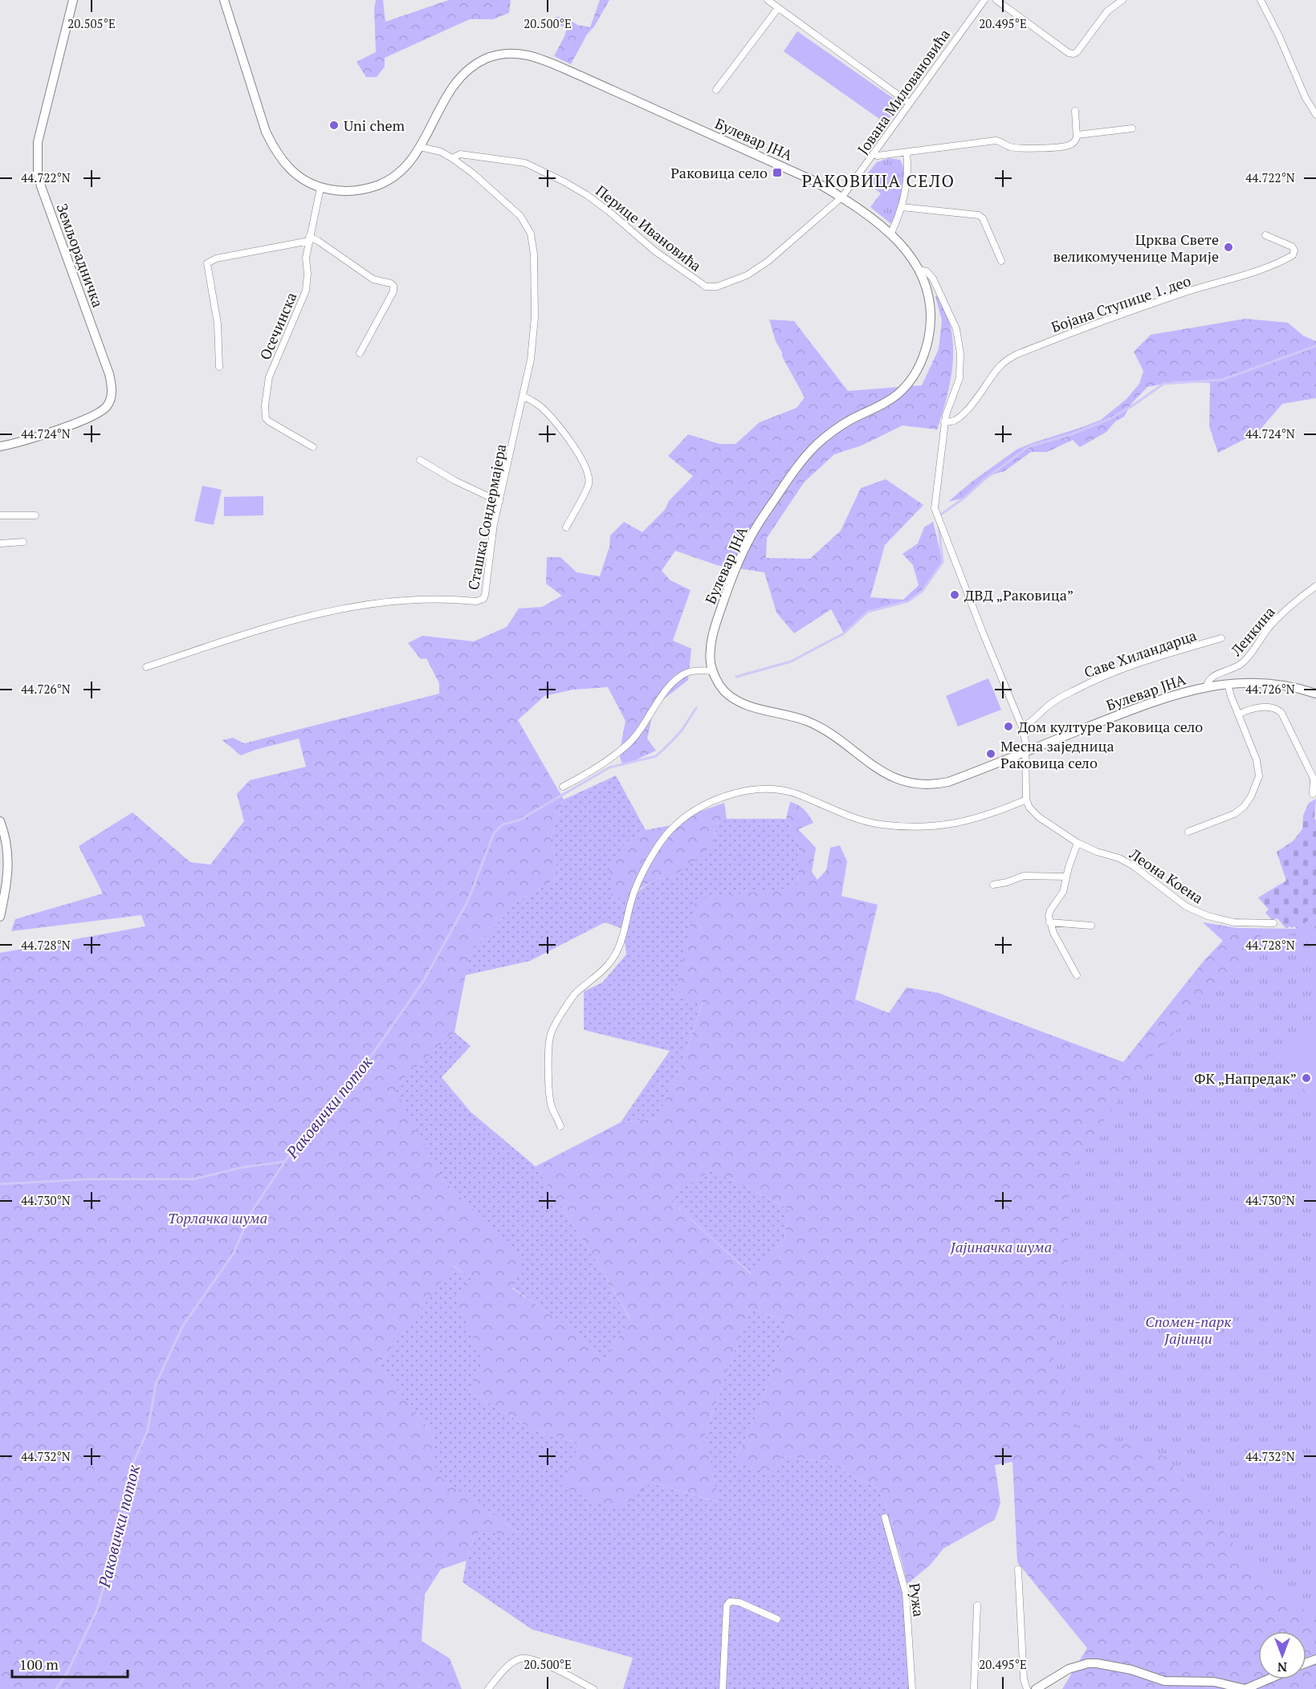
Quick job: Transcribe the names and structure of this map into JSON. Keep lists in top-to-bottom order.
{
  "streets": {
    "main road": ["Булевар ЈНА", "Земљорадничка"],
    "street": [
      "Јована Миловановића",
      "Перице Ивановића",
      "Бојана Ступице 1. део",
      "Осечинска",
      "Сташка Сондермајера",
      "Ленкина",
      "Саве Хиландарца",
      "Леона Коена",
      "Ружа"
    ]
  },
  "crossings": [
    ["Јована Миловановића", "Булевар ЈНА"],
    ["Јована Миловановића", "Перице Ивановића"],
    ["Булевар ЈНА", "Перице Ивановића"],
    ["Булевар ЈНА", "Осечинска"],
    ["Булевар ЈНА", "Ленкина"],
    ["Перице Ивановића", "Сташка Сондермајера"]
  ],
  "districts": ["РАКОВИЦА СЕЛО"],
  "water": ["Раковички поток"],
  "parks": ["Торлачка шума", "Јајиначка шума", "Спомен-парк Јајинци"],
  "places": {
    "other": [
      "Uni chem",
      "Црква Свете великомученице Марије",
      "ДВД „Раковица”",
      "Дом културе Раковица село",
      "Месна заједница Раковица село",
      "ФК „Напредак”"
    ],
    "transit": ["Раковица село"]
  },
  "scale_bar": "100 m",
  "north": "bottom",
  "coordinates": [
    "20.505°E",
    "20.500°E",
    "20.495°E",
    "44.722°N",
    "44.724°N",
    "44.726°N",
    "44.728°N",
    "44.730°N",
    "44.732°N"
  ]
}
